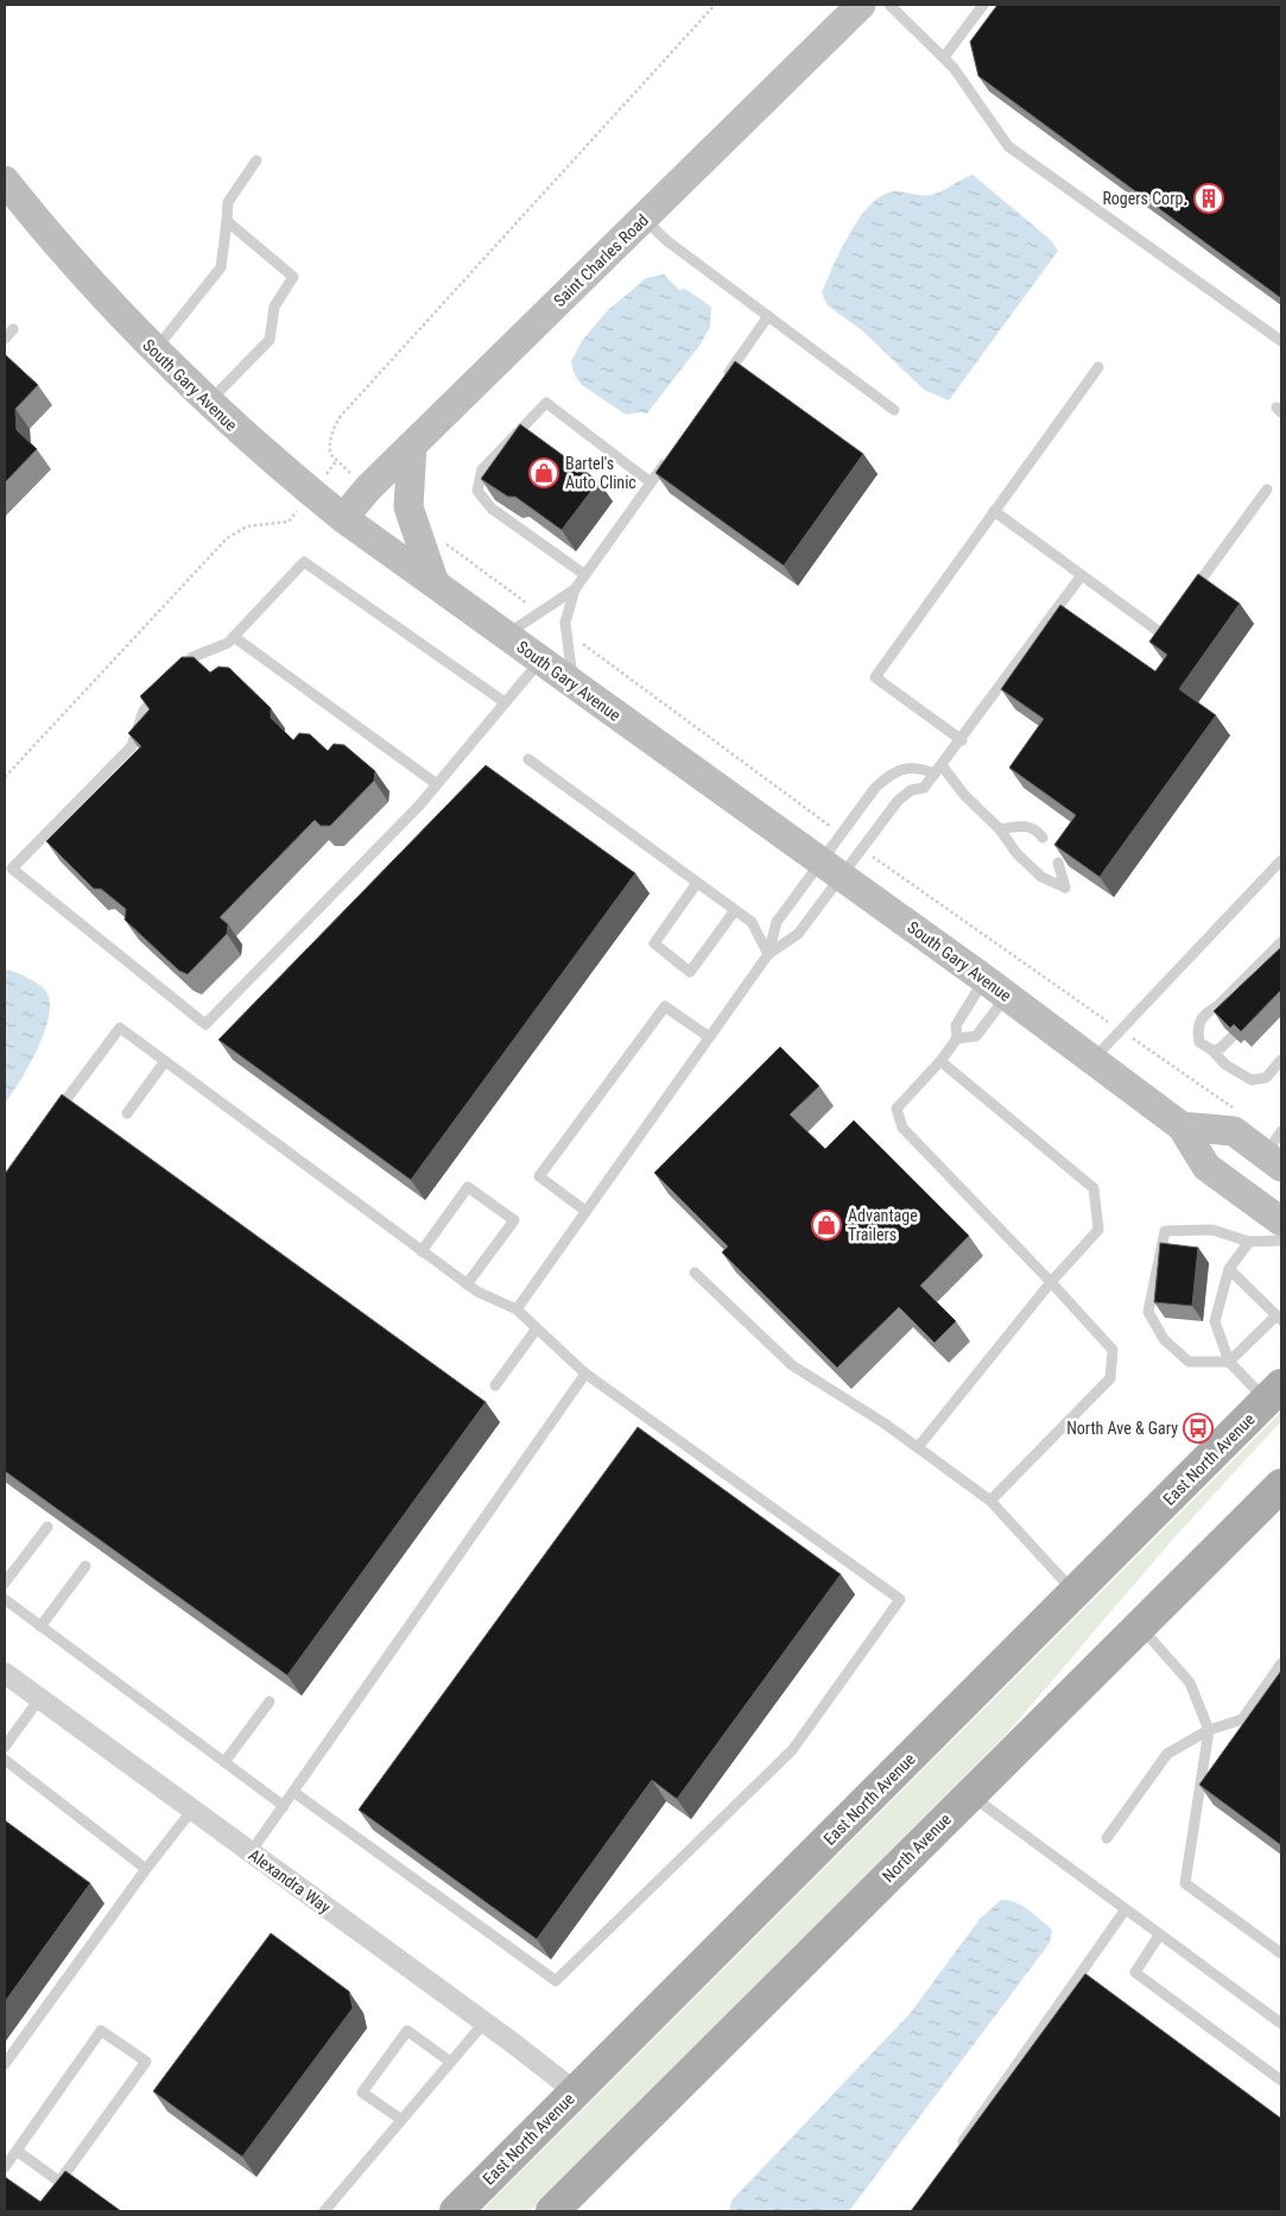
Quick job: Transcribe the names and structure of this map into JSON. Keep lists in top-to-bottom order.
{
  "streets": {
    "main road": [
      "Saint Charles Road",
      "South Gary Avenue",
      "East North Avenue",
      "North Avenue"
    ],
    "street": ["Alexandra Way"]
  },
  "crossings": [
    ["Saint Charles Road", "South Gary Avenue"],
    ["East North Avenue", "Alexandra Way"]
  ],
  "places": {
    "building": ["Rogers Corp."],
    "shop": ["Bartel's Auto Clinic", "Advantage Trailers"],
    "bus stop": ["North Ave & Gary"]
  }
}
